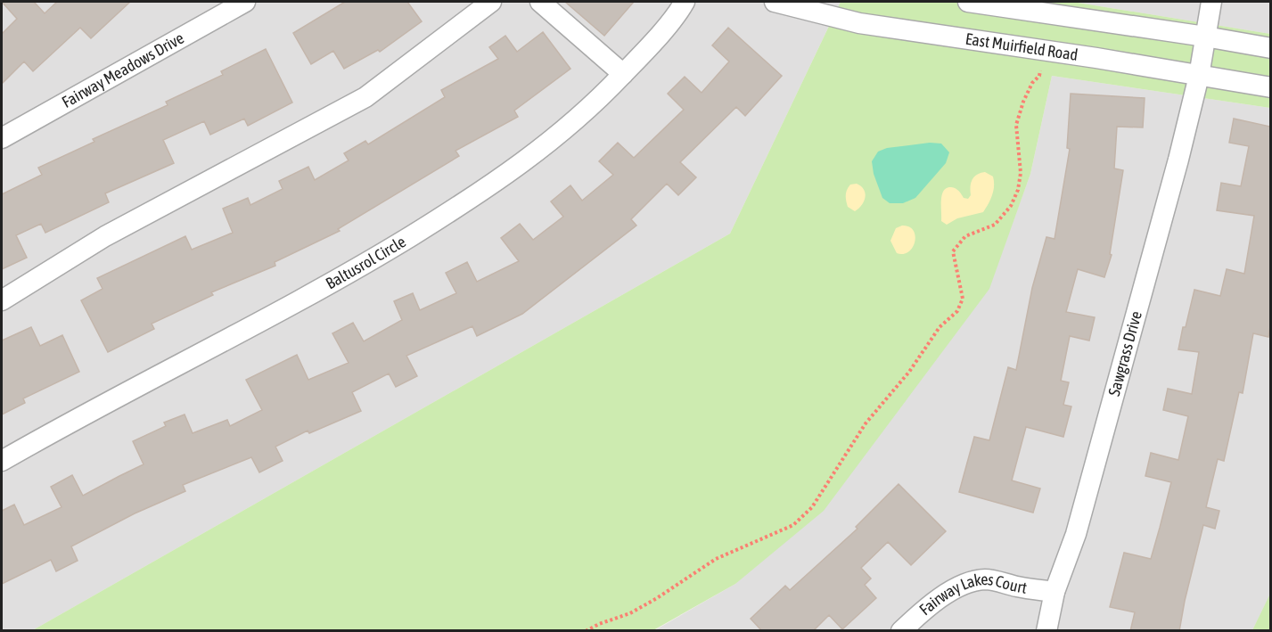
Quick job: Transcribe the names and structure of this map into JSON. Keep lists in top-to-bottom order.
{
  "streets": {
    "street": [
      "East Muirfield Road",
      "Fairway Meadows Drive",
      "Baltusrol Circle",
      "Sawgrass Drive",
      "Fairway Lakes Court"
    ]
  },
  "crossings": [
    ["East Muirfield Road", "Sawgrass Drive"],
    ["Sawgrass Drive", "Fairway Lakes Court"]
  ]
}
